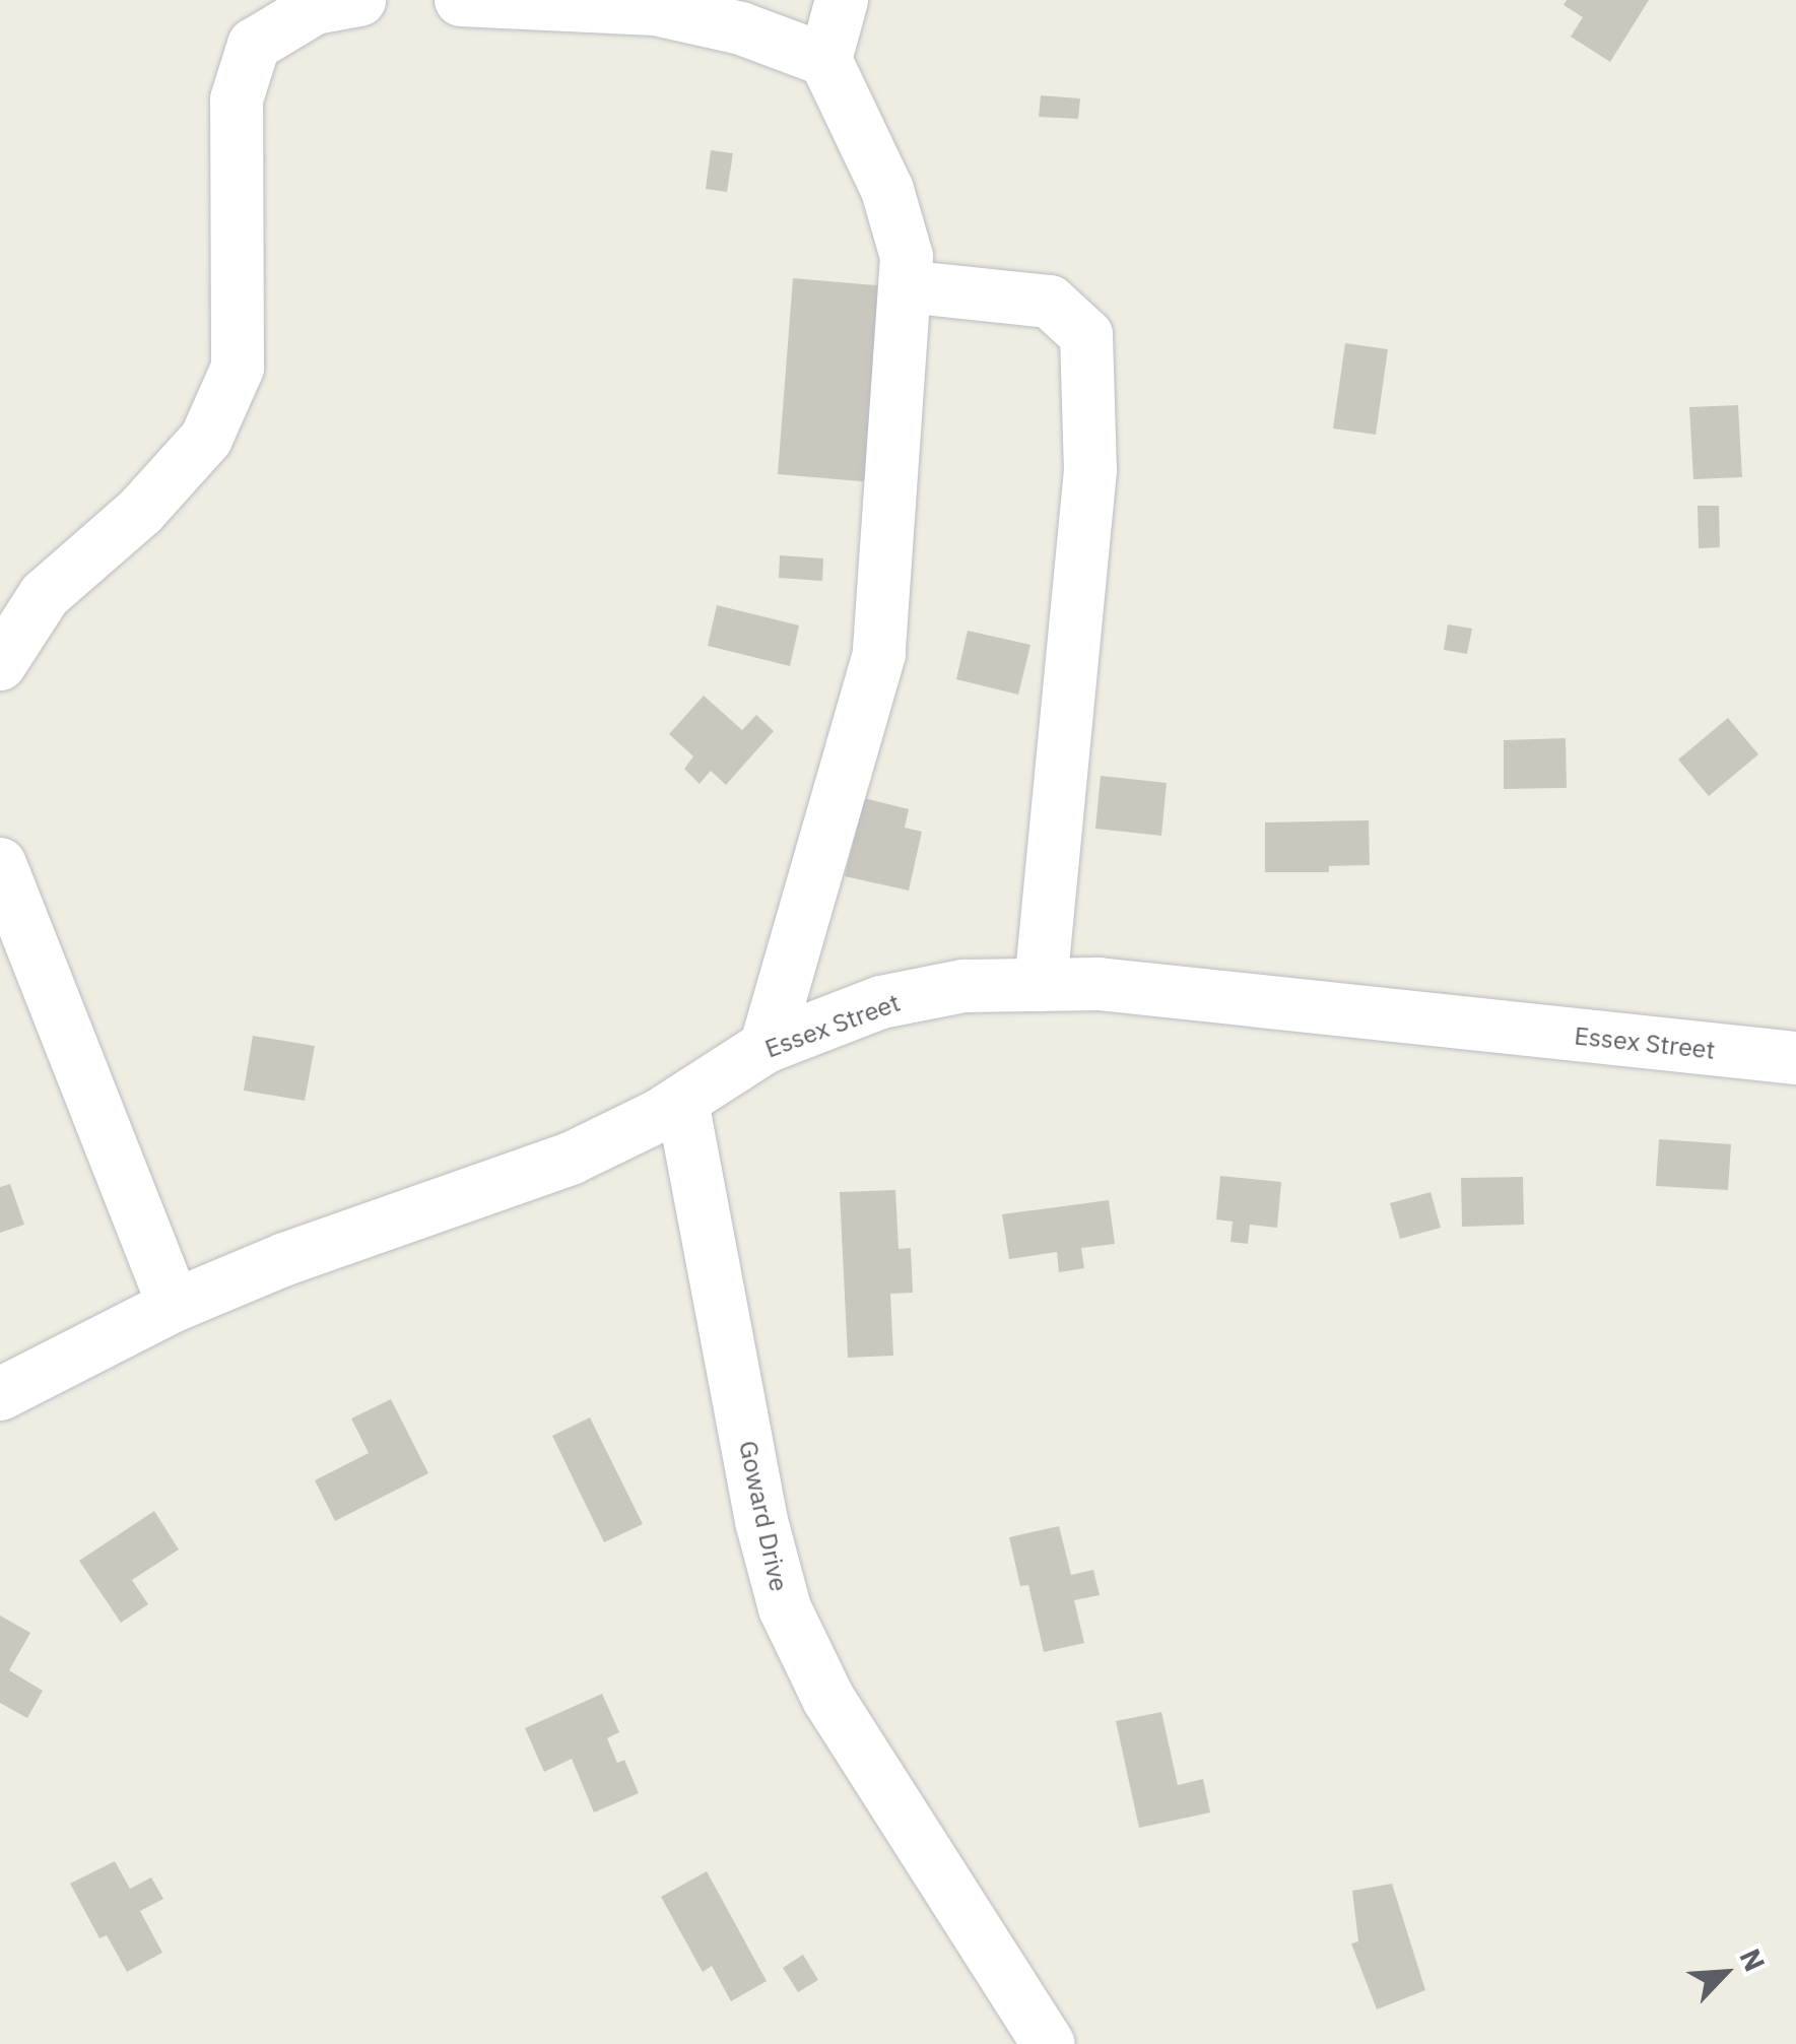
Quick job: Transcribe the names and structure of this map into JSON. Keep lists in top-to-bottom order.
{
  "streets": {
    "street": ["Essex Street", "Goward Drive"]
  },
  "crossings": [
    ["Essex Street", "Goward Drive"]
  ],
  "north": "top right"
}
